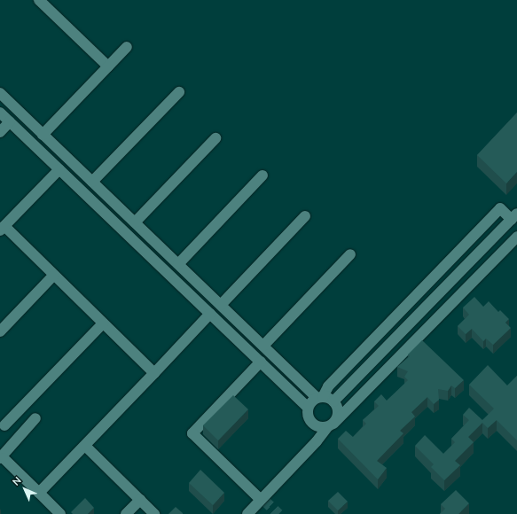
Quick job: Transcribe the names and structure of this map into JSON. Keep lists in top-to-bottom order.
{
  "north": "top left"
}
